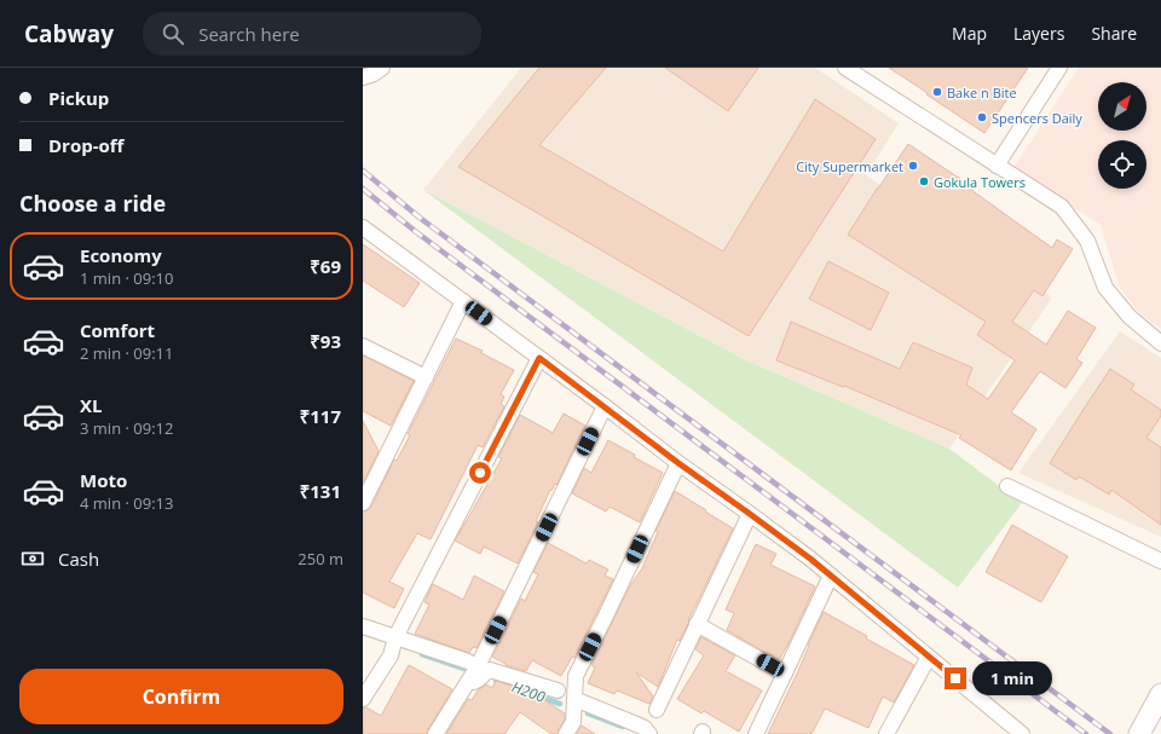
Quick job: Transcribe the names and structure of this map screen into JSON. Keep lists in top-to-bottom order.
{
  "water": ["H200"],
  "places": [
    "Bake n Bite",
    "Spencers Daily",
    "City Supermarket",
    "Gokula Towers"
  ],
  "north": "top right",
  "page": {
    "header": "Cabway",
    "search": "Search here",
    "nav": ["Map", "Layers", "Share"],
    "banner": ["Pickup", "Drop-off"],
    "heading": "Choose a ride",
    "list": [
      {
        "name": "Economy",
        "note": "1 min · 09:10",
        "value": "₹69"
      },
      {
        "name": "Comfort",
        "note": "2 min · 09:11",
        "value": "₹93"
      },
      {
        "name": "XL",
        "note": "3 min · 09:12",
        "value": "₹117"
      },
      {
        "name": "Moto",
        "note": "4 min · 09:13",
        "value": "₹131"
      }
    ],
    "pay": ["Cash", "250 m"],
    "buttons": "Confirm",
    "bubble": "1 min"
  }
}
